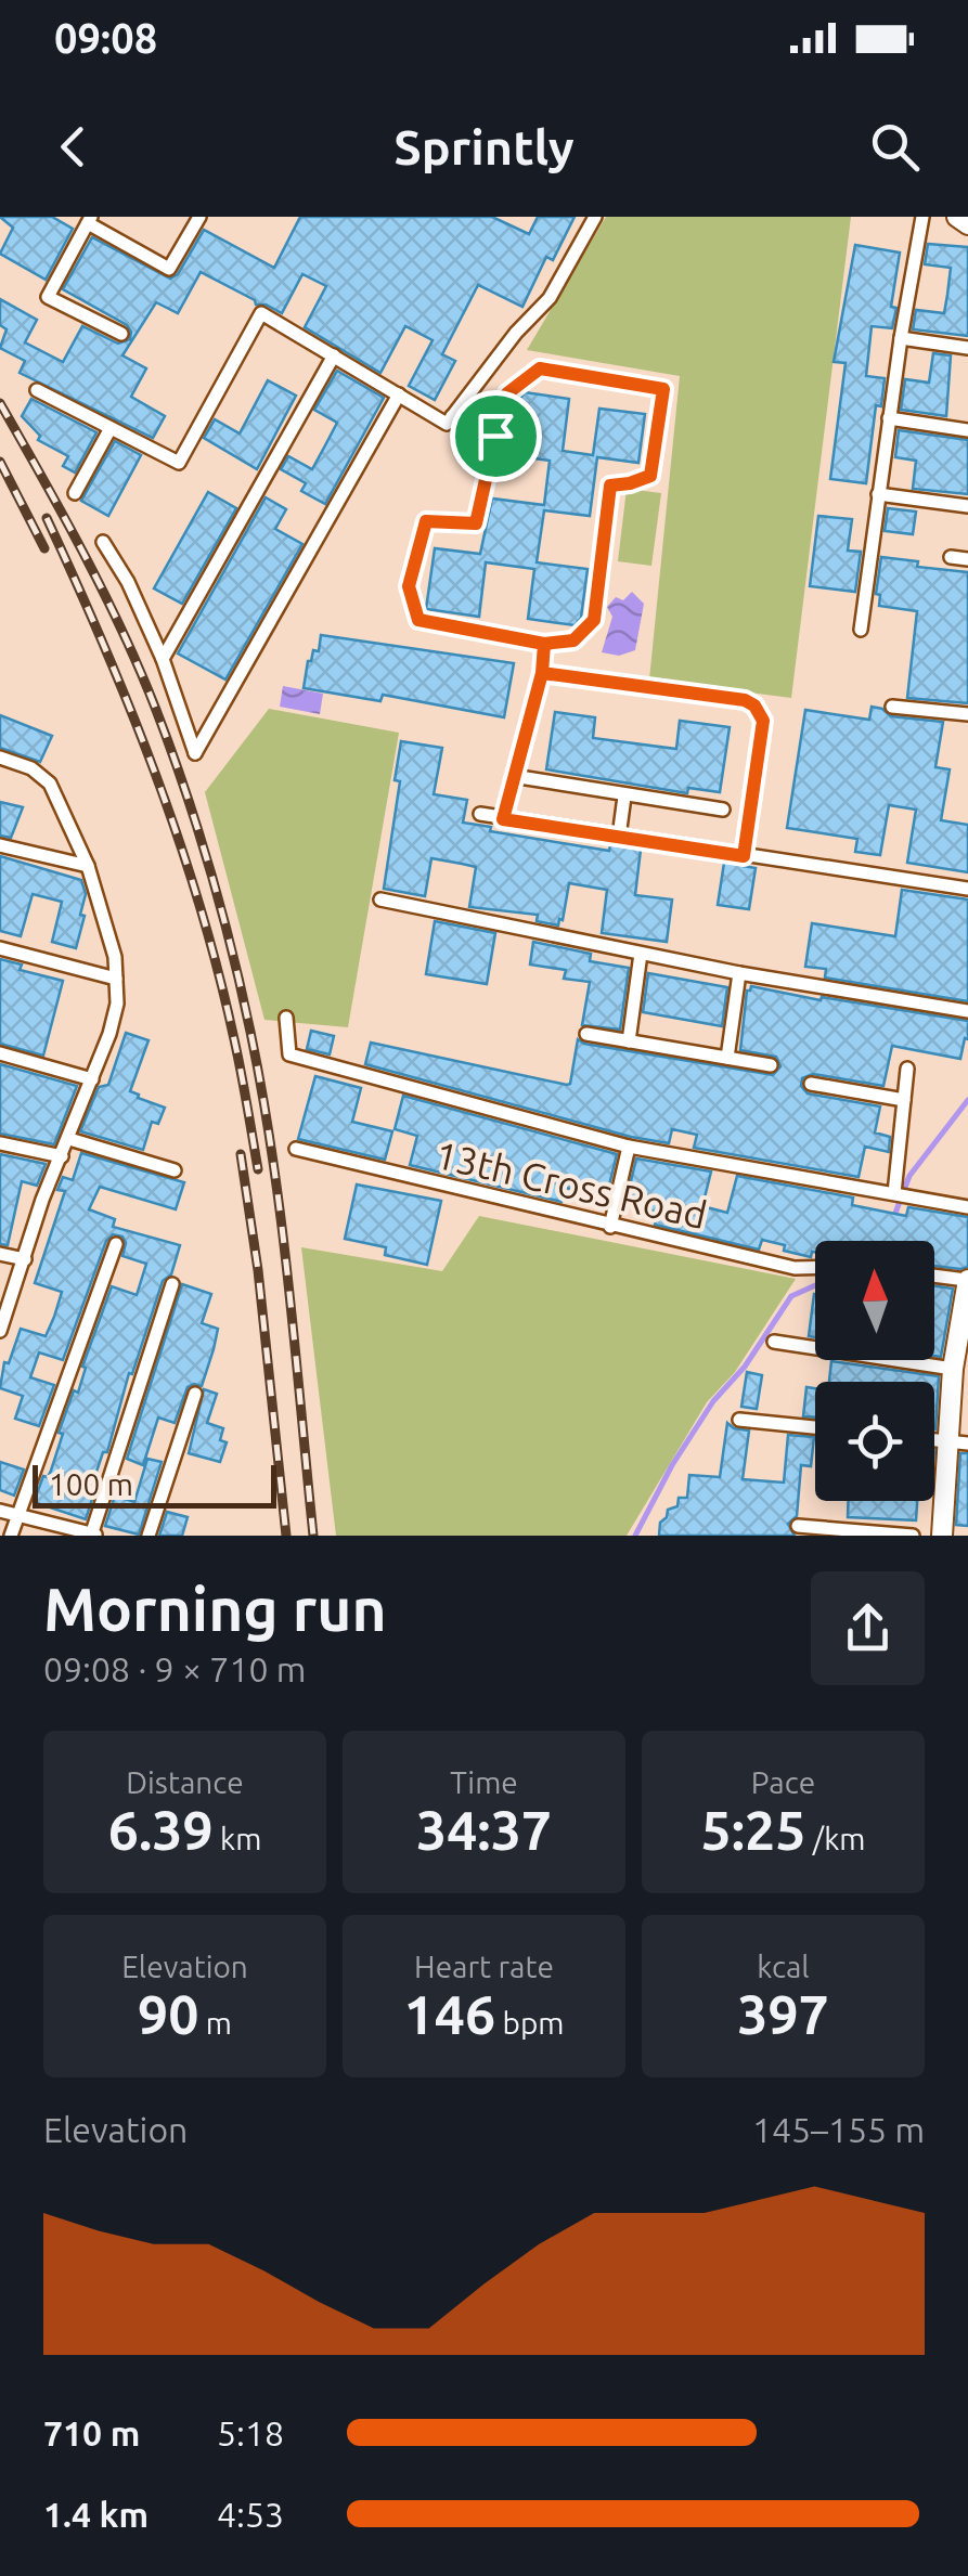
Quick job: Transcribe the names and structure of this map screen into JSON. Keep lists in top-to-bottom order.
{
  "streets": {
    "street": ["13th Cross Road"]
  },
  "scale_bar": "100 m",
  "north": "top",
  "page": {
    "status": "09:08",
    "header": "Sprintly",
    "scale": "100 m",
    "heading": ["Morning run", "09:08 · 9 × 710 m"],
    "stats": [
      ["Distance", "6.39 km"],
      ["Time", "34:37"],
      ["Pace", "5:25 /km"],
      ["Elevation", "90 m"],
      ["Heart rate", "146 bpm"],
      ["kcal", "397"]
    ],
    "chart": ["Elevation", "145–155 m"],
    "list": [
      {
        "name": "710 m",
        "note": "5:18"
      },
      {
        "name": "1.4 km",
        "note": "4:53"
      }
    ]
  }
}
